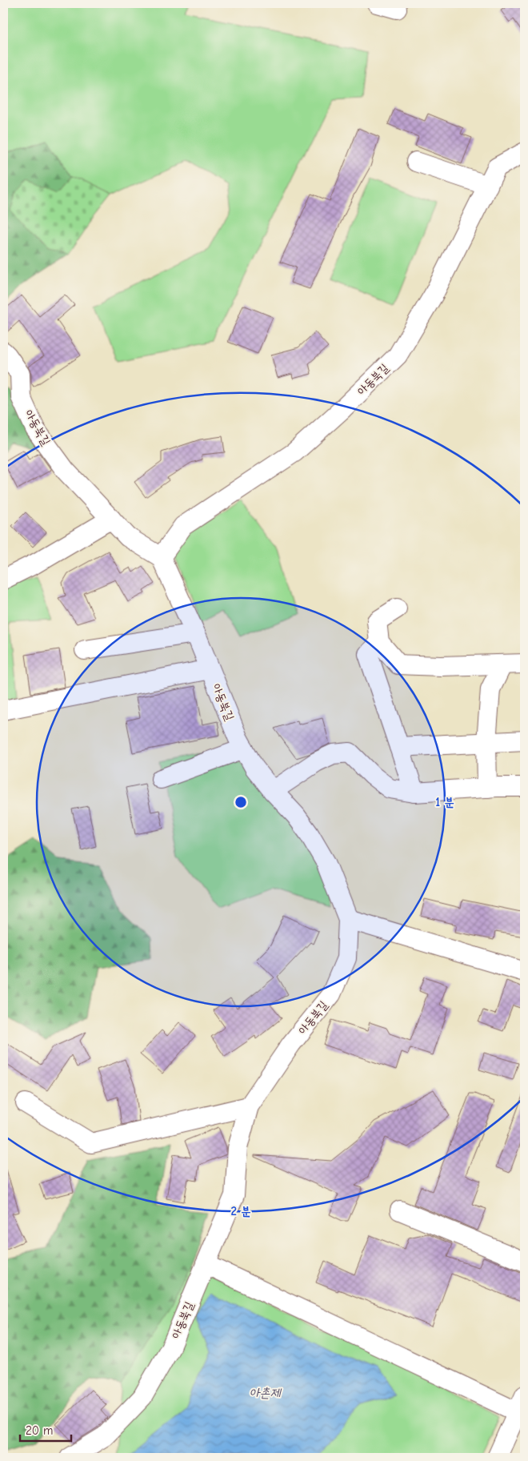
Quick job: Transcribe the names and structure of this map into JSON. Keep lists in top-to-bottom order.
{
  "streets": {
    "street": ["아동북길"]
  },
  "water": ["아촌제"],
  "scale_bar": "20 m",
  "rings": ["1 분", "2 분"]
}
